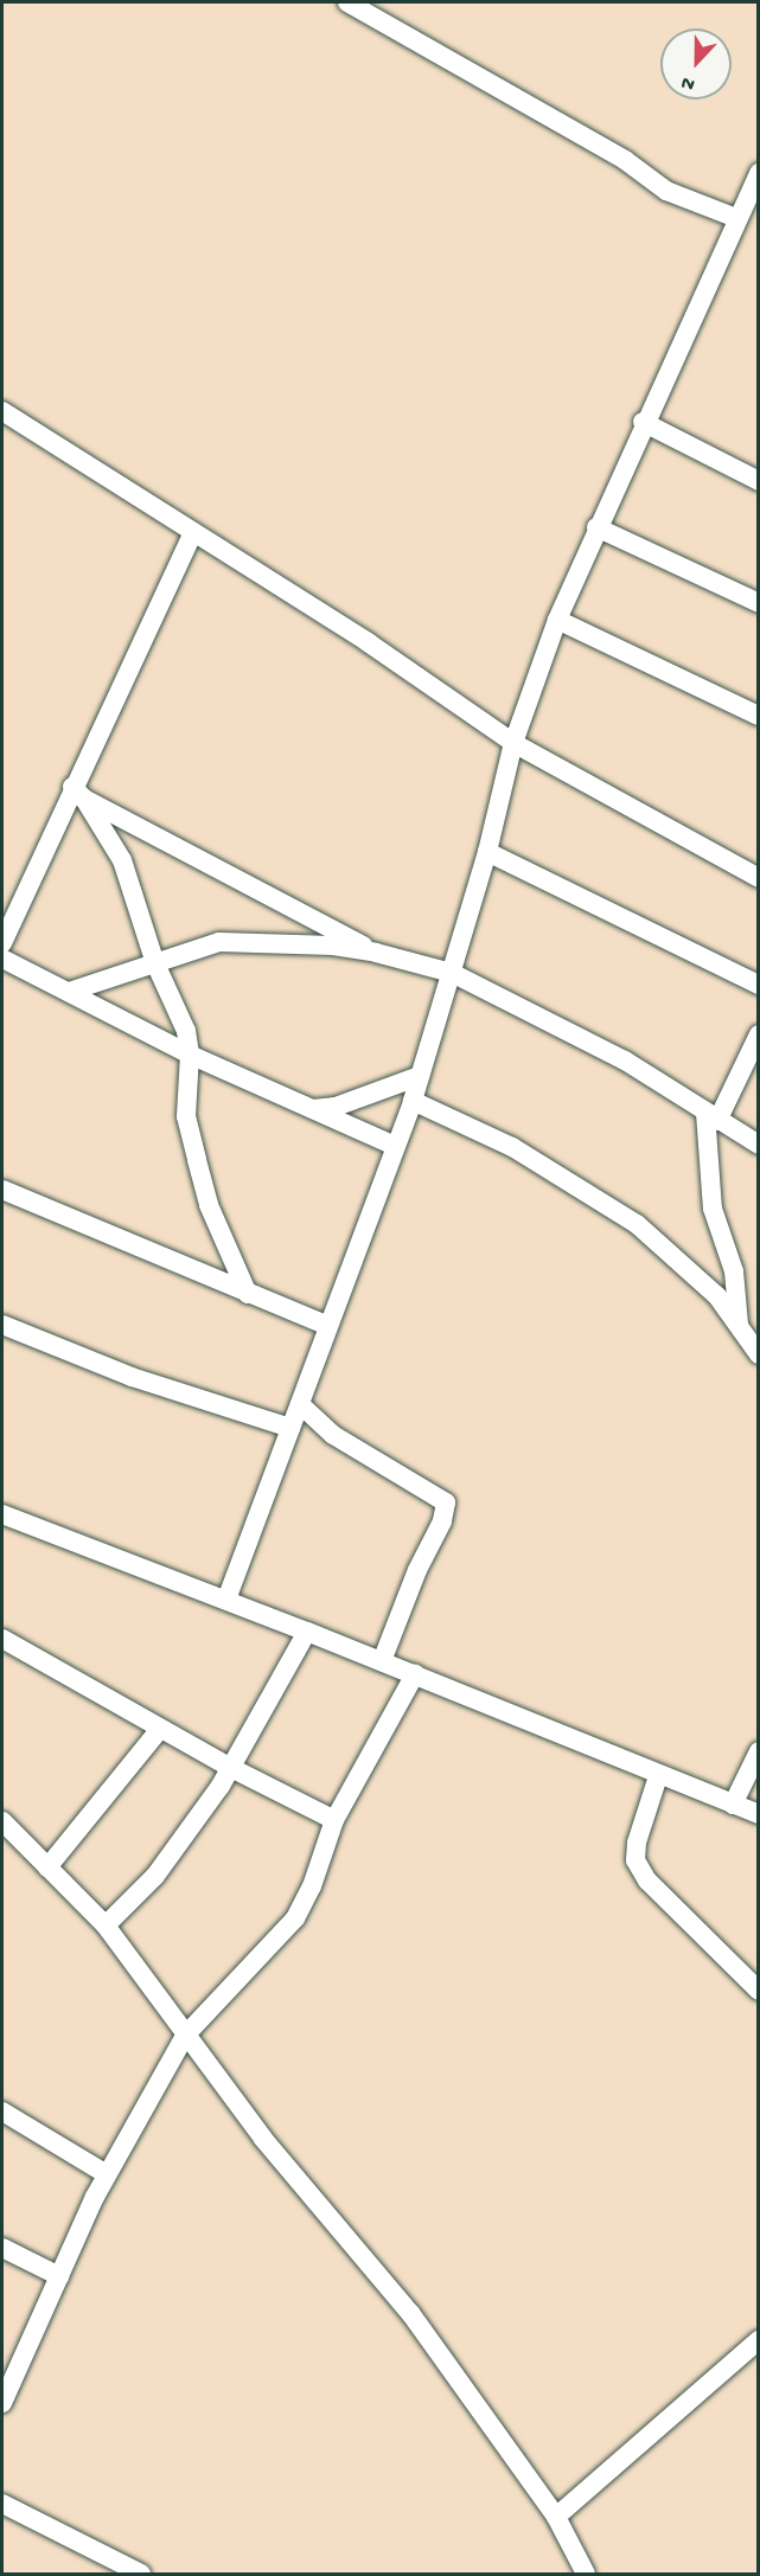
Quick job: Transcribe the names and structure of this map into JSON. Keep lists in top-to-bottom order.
{
  "north": "bottom"
}
